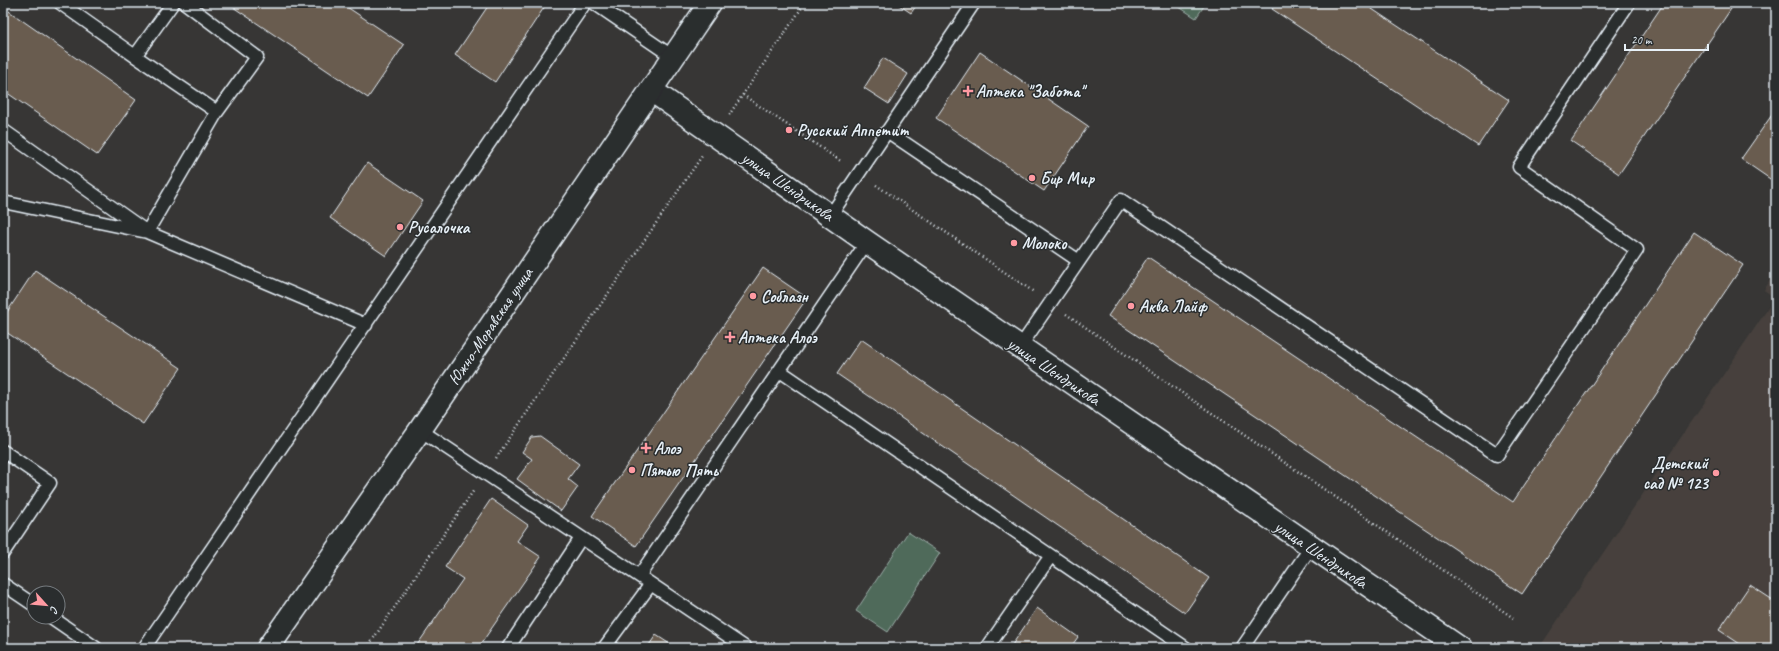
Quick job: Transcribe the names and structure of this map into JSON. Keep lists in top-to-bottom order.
{
  "streets": {
    "street": ["улица Шендрикова", "Южно-Моравская улица"]
  },
  "crossings": [
    ["улица Шендрикова", "Южно-Моравская улица"]
  ],
  "places": {
    "health": ["Аптека \"Забота\"", "Аптека Алоэ", "Алоэ"],
    "other": [
      "Русский Аппетит",
      "Бир Мир",
      "Русалочка",
      "Молоко",
      "Соблазн",
      "Аква Лайф",
      "Пятью Пять",
      "Детский сад № 123"
    ]
  },
  "scale_bar": "20 m",
  "north": "bottom right"
}
